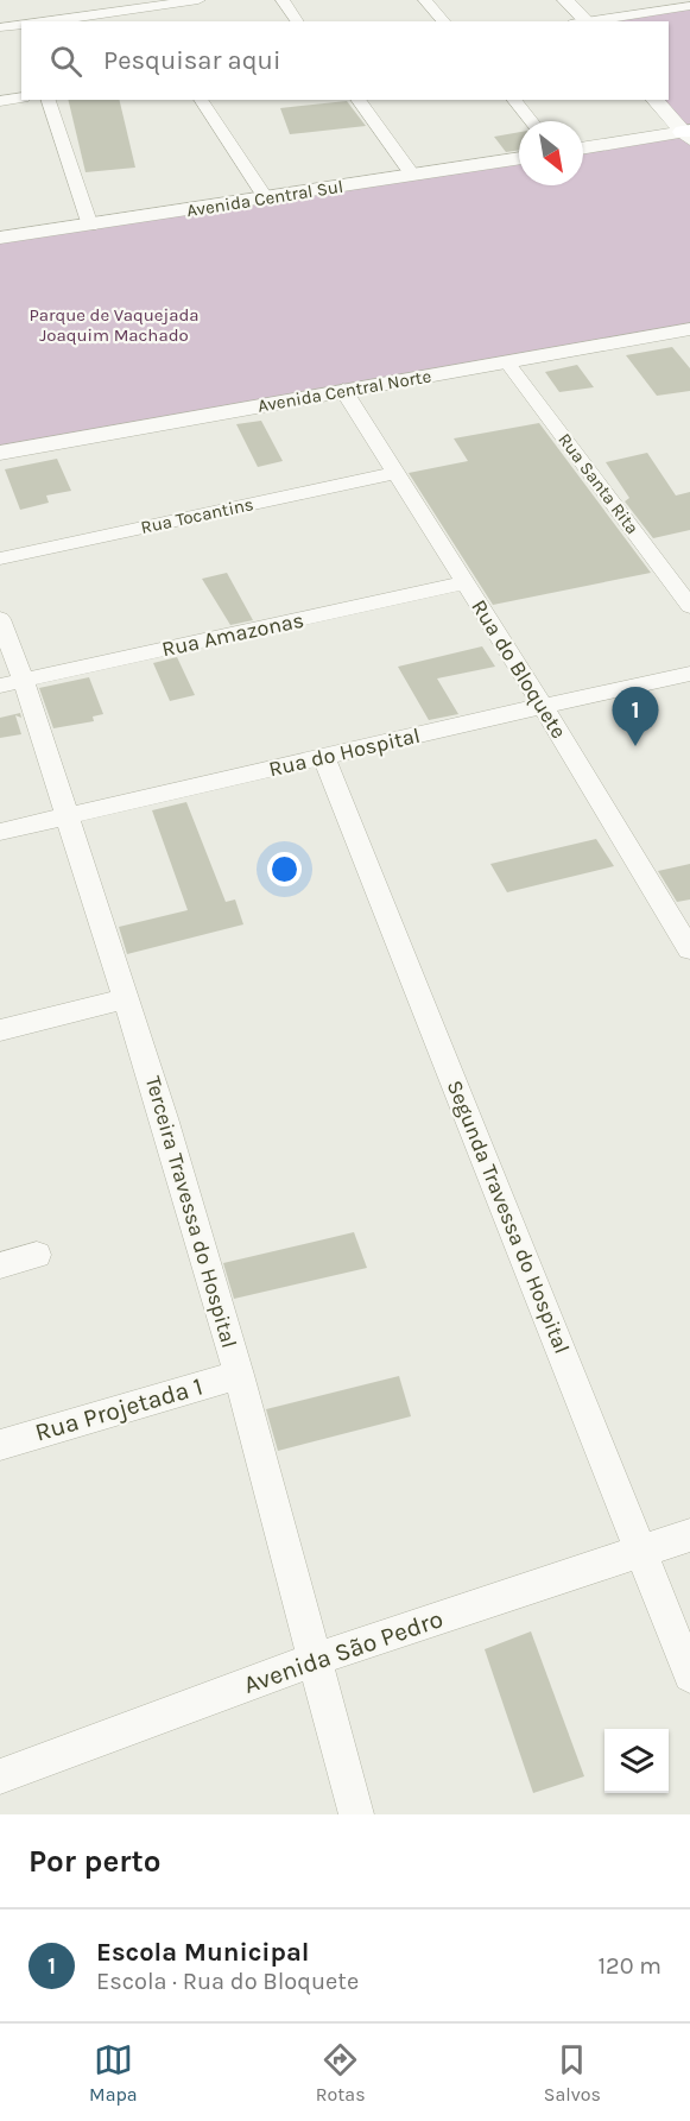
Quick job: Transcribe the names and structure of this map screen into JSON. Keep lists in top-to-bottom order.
{
  "streets": {
    "street": [
      "Avenida Central Sul",
      "Avenida Central Norte",
      "Rua Santa Rita",
      "Rua Tocantins",
      "Rua Amazonas",
      "Rua do Bloquete",
      "Rua do Hospital",
      "Terceira Travessa do Hospital",
      "Segunda Travessa do Hospital",
      "Rua Projetada 1",
      "Avenida São Pedro"
    ]
  },
  "crossings": [
    ["Avenida Central Norte", "Rua Santa Rita"],
    ["Avenida Central Norte", "Rua do Bloquete"],
    ["Rua Tocantins", "Rua do Bloquete"],
    ["Rua Amazonas", "Rua do Bloquete"],
    ["Rua Amazonas", "Terceira Travessa do Hospital"],
    ["Rua do Bloquete", "Rua do Hospital"],
    ["Rua do Hospital", "Terceira Travessa do Hospital"],
    ["Rua do Hospital", "Segunda Travessa do Hospital"],
    ["Terceira Travessa do Hospital", "Rua Projetada 1"],
    ["Terceira Travessa do Hospital", "Avenida São Pedro"],
    ["Segunda Travessa do Hospital", "Avenida São Pedro"]
  ],
  "parks": ["Parque de Vaquejada Joaquim Machado"],
  "north": "bottom right",
  "page": {
    "search": "Pesquisar aqui",
    "pins": "1",
    "heading": "Por perto",
    "list": [
      {
        "mark": "1",
        "name": "Escola Municipal",
        "note": "Escola · Rua do Bloquete",
        "value": "120 m"
      }
    ],
    "nav": ["Mapa", "Rotas", "Salvos"]
  }
}
